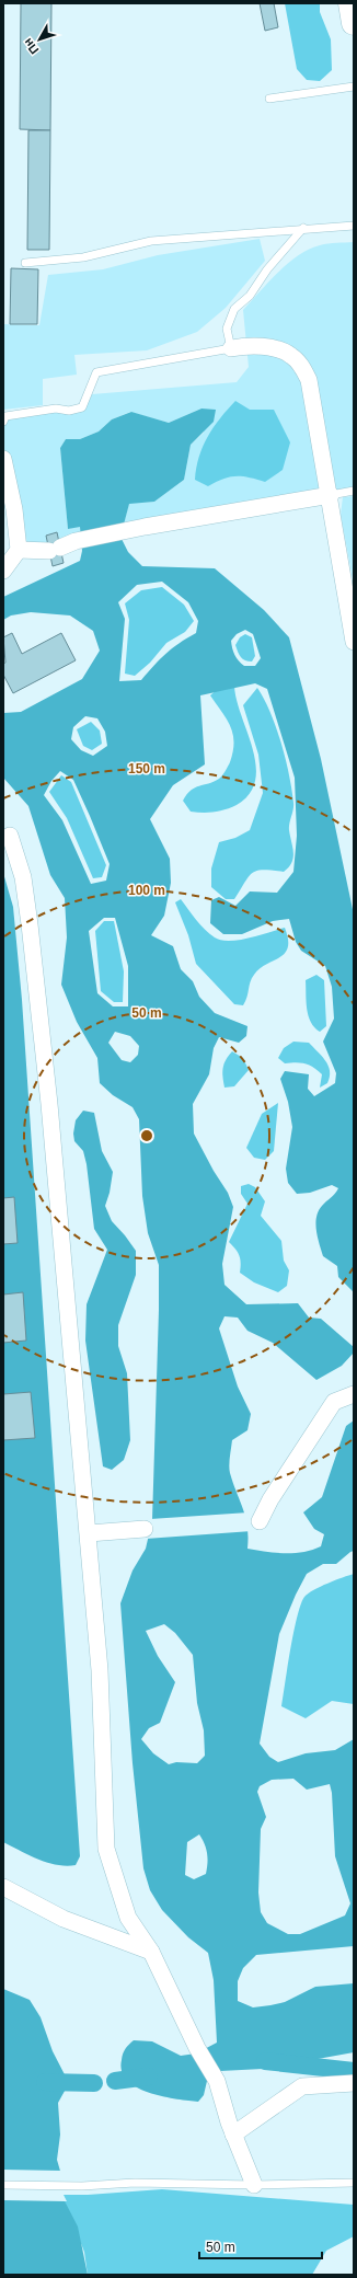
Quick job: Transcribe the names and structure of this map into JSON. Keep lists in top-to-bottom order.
{
  "scale_bar": "50 m",
  "north": "bottom left",
  "rings": ["150 m", "100 m", "50 m"]
}
